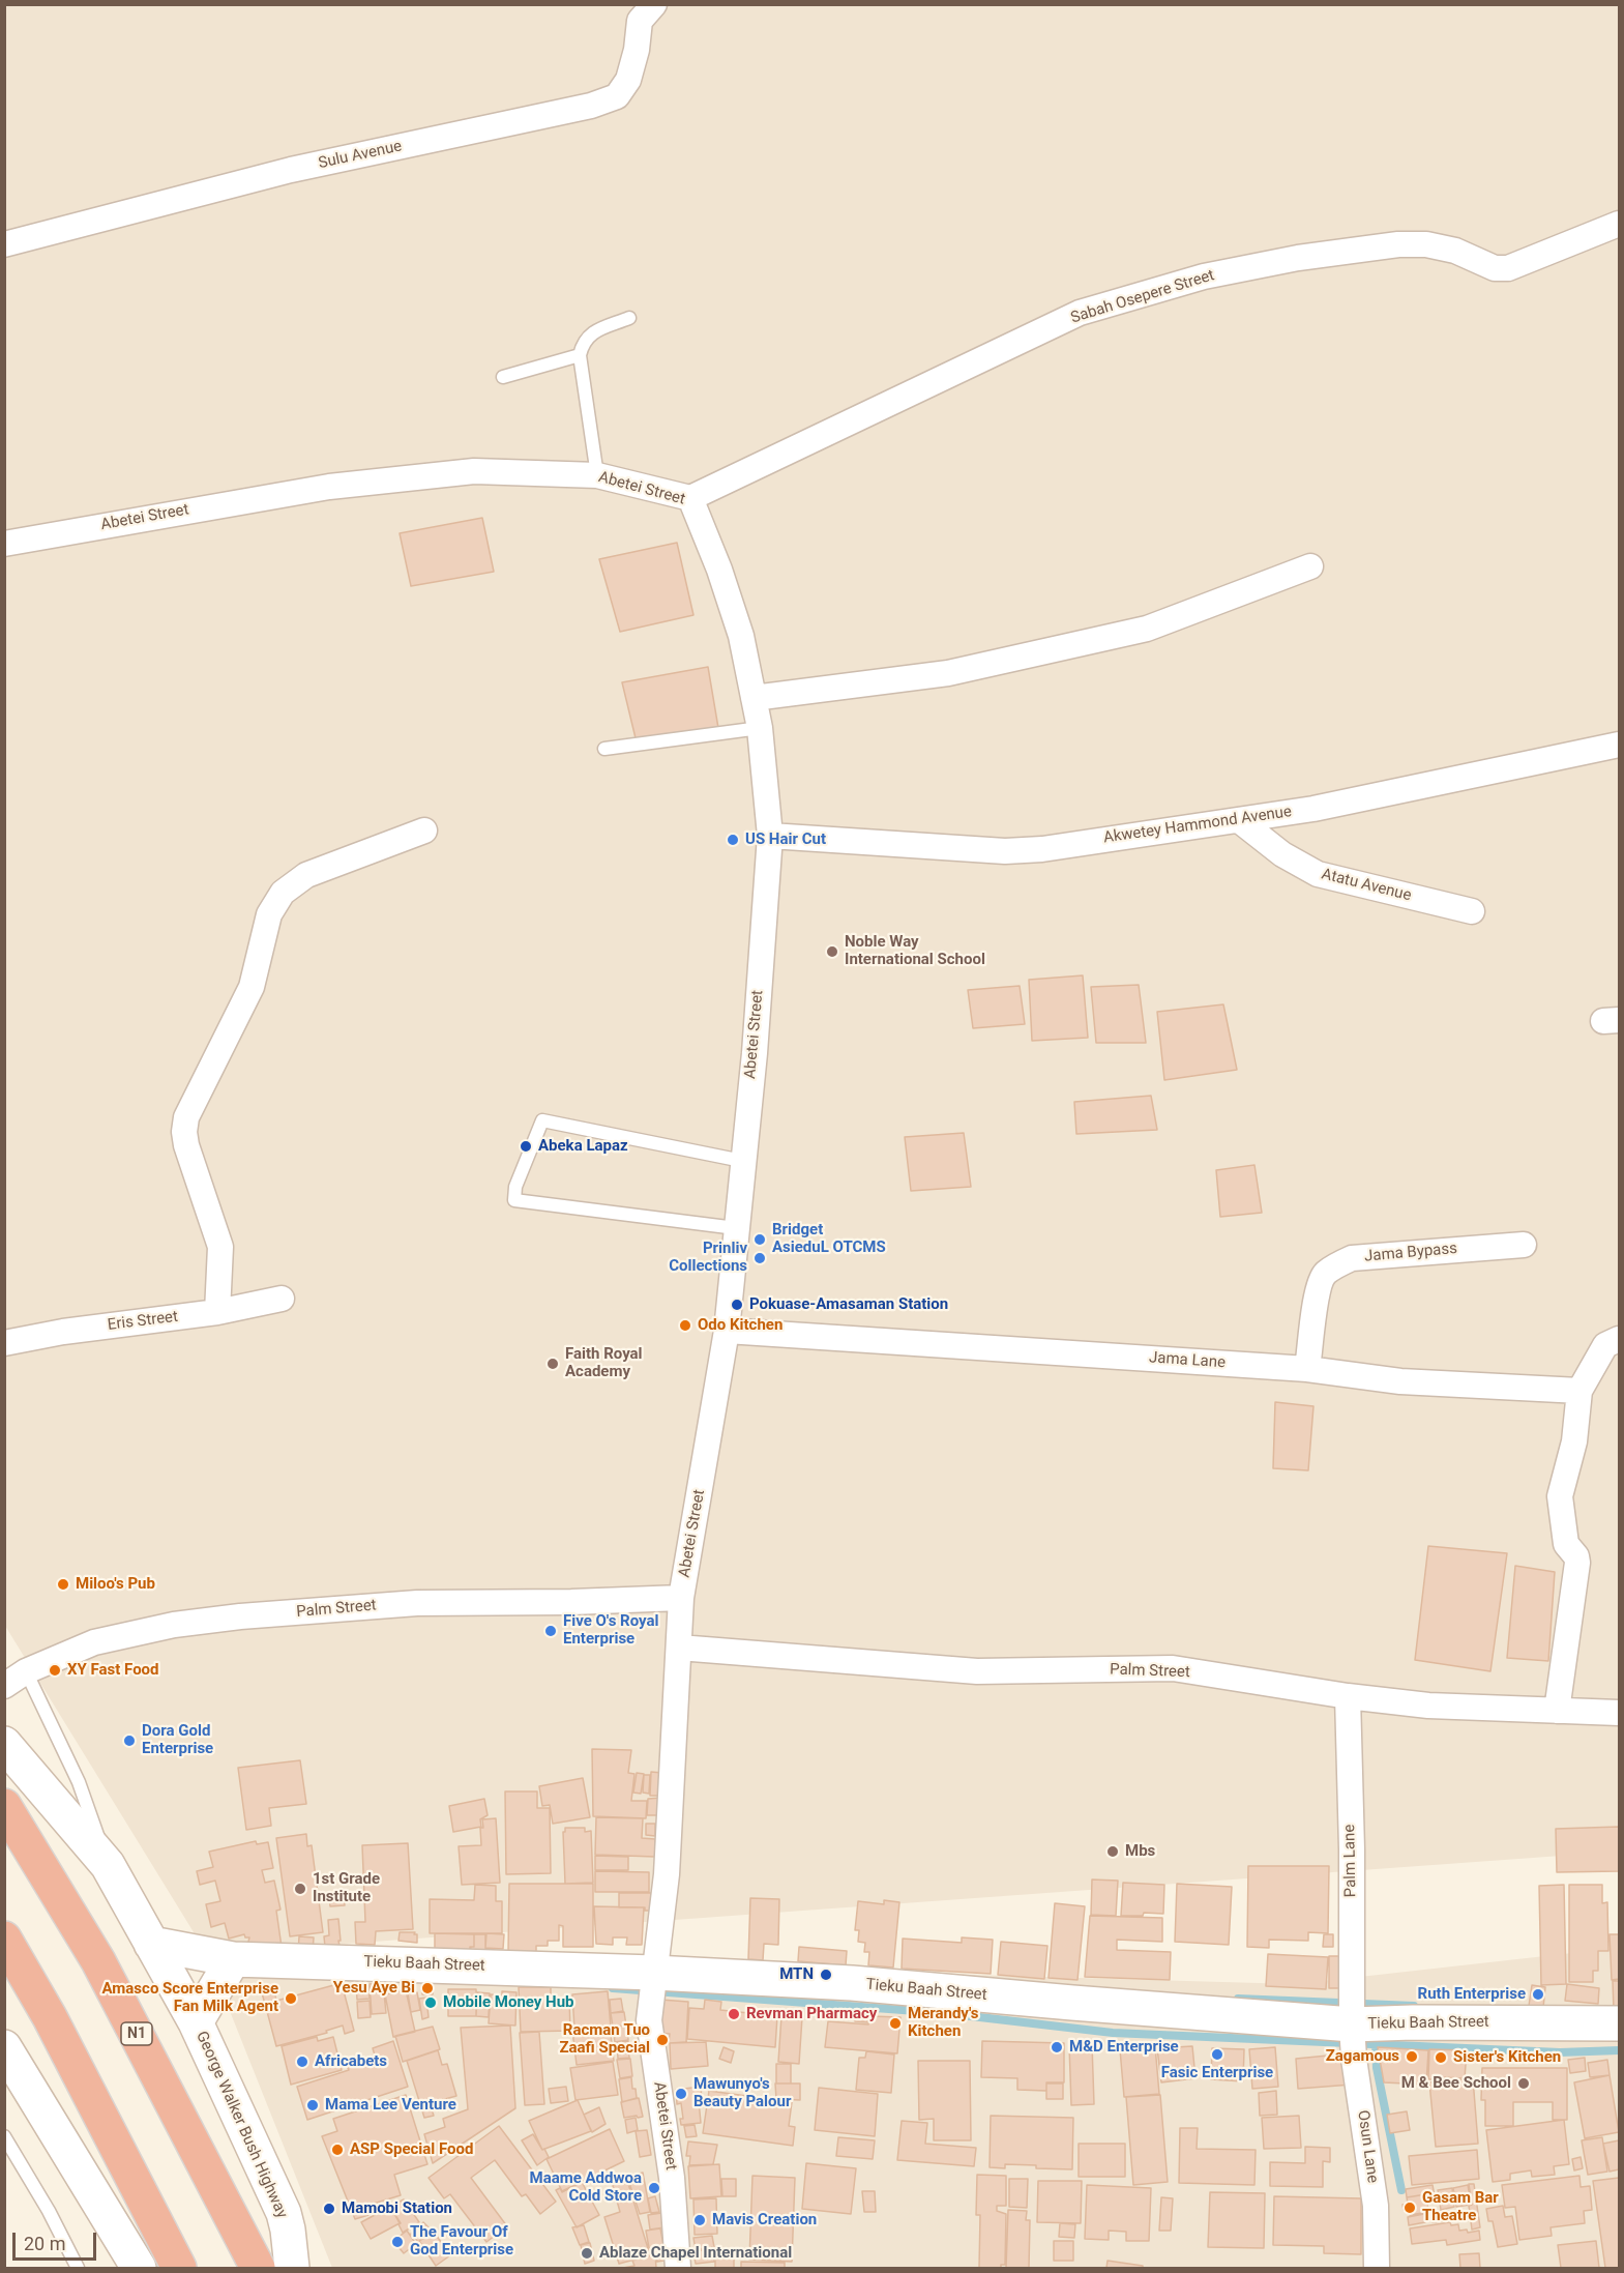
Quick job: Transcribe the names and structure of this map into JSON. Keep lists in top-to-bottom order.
{
  "streets": {
    "highway": ["N1"],
    "street": [
      "Sulu Avenue",
      "Sabah Osepere Street",
      "Abetei Street",
      "Akwetey Hammond Avenue",
      "Atatu Avenue",
      "Jama Bypass",
      "Eris Street",
      "Jama Lane",
      "Palm Street",
      "Palm Lane",
      "Tieku Baah Street",
      "George Walker Bush Highway",
      "Osun Lane"
    ]
  },
  "crossings": [
    ["Sabah Osepere Street", "Abetei Street"],
    ["Abetei Street", "Akwetey Hammond Avenue"],
    ["Abetei Street", "Jama Lane"],
    ["Abetei Street", "Palm Street"],
    ["Abetei Street", "Tieku Baah Street"],
    ["Akwetey Hammond Avenue", "Atatu Avenue"],
    ["Jama Bypass", "Jama Lane"],
    ["Palm Street", "Palm Lane"],
    ["Palm Lane", "Tieku Baah Street"],
    ["Palm Lane", "Osun Lane"],
    ["Tieku Baah Street", "George Walker Bush Highway"],
    ["Tieku Baah Street", "Osun Lane"]
  ],
  "places": [
    "US Hair Cut",
    "Noble Way International School",
    "Abeka Lapaz",
    "Bridget AsieduL OTCMS",
    "Prinliv Collections",
    "Pokuase-Amasaman Station",
    "Odo Kitchen",
    "Faith Royal Academy",
    "Miloo's Pub",
    "Five O's Royal Enterprise",
    "XY Fast Food",
    "Dora Gold Enterprise",
    "Mbs",
    "1st Grade Institute",
    "MTN",
    "Yesu Aye Bi",
    "Ruth Enterprise",
    "Amasco Score Enterprise Fan Milk Agent",
    "Mobile Money Hub",
    "Revman Pharmacy",
    "Merandy's Kitchen",
    "Racman Tuo Zaafi Special",
    "M&D Enterprise",
    "Fasic Enterprise",
    "Zagamous",
    "Sister's Kitchen",
    "Africabets",
    "M & Bee School",
    "Mawunyo's Beauty Palour",
    "Mama Lee Venture",
    "ASP Special Food",
    "Maame Addwoa Cold Store",
    "Gasam Bar Theatre",
    "Mamobi Station",
    "Mavis Creation",
    "The Favour Of God Enterprise",
    "Ablaze Chapel International"
  ],
  "scale_bar": "20 m"
}
